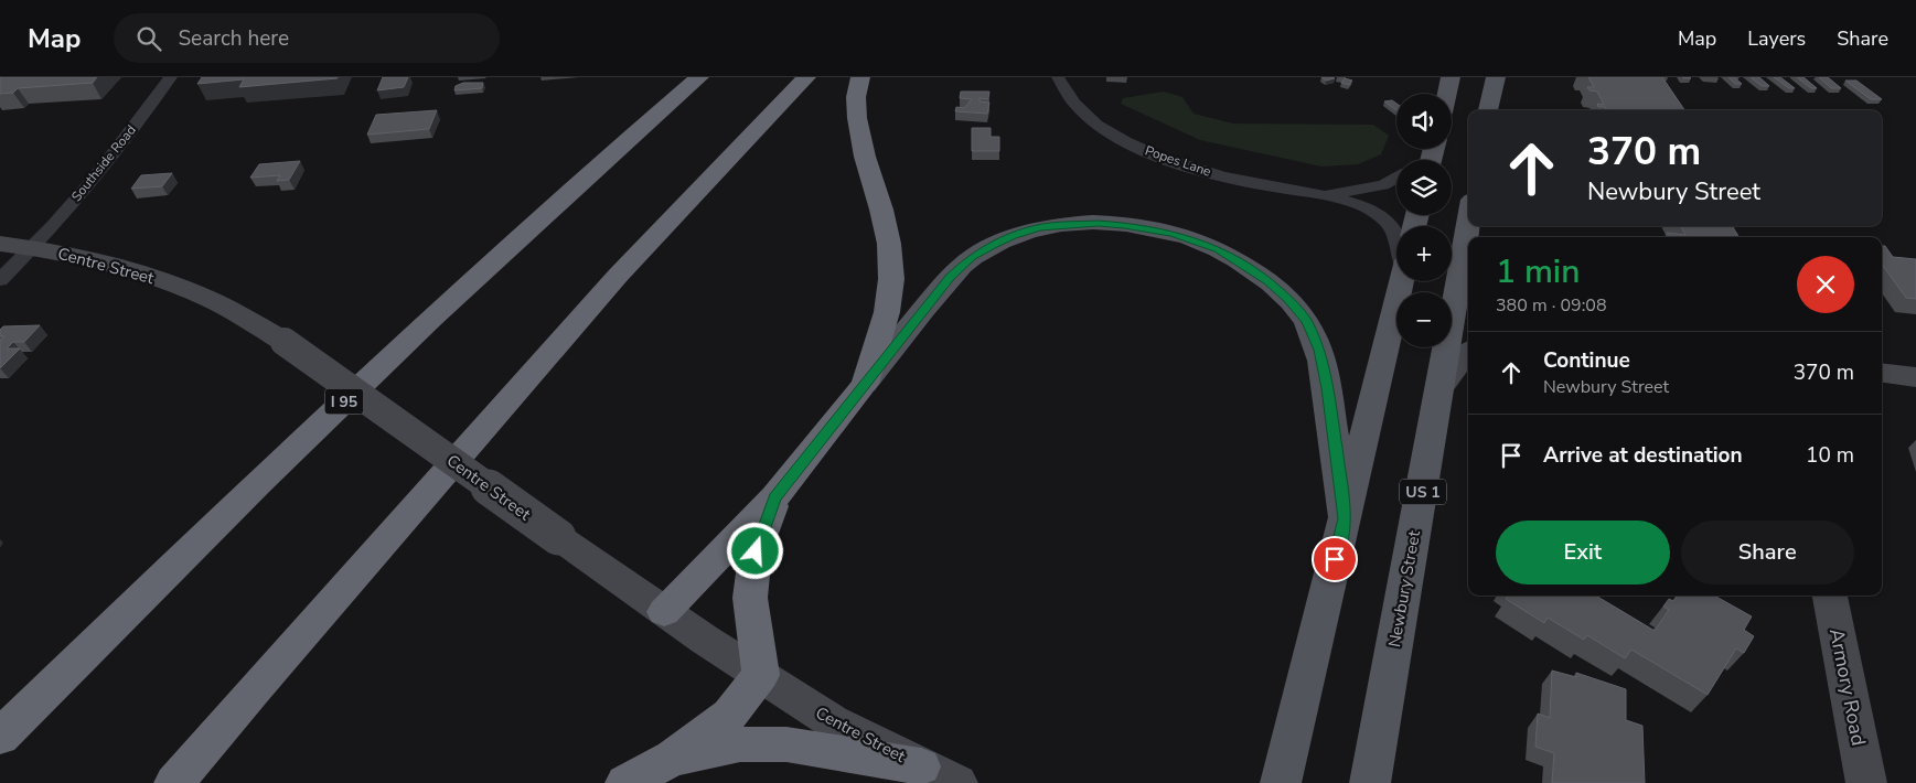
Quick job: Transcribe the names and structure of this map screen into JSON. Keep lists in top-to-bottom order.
{
  "streets": {
    "highway": ["I 95"],
    "main road": [
      "Centre Street",
      "US 1",
      "Newbury Street",
      "Armory Road"
    ],
    "street": ["Popes Lane", "Southside Road"]
  },
  "crossings": [
    ["Southside Road", "Centre Street"]
  ],
  "page": {
    "header": "Map",
    "search": "Search here",
    "nav": ["Map", "Layers", "Share"],
    "map_buttons": ["+", "−"],
    "turn": ["370 m", "Newbury Street"],
    "heading": ["1 min", "380 m · 09:08"],
    "list": [
      {
        "name": "Continue",
        "note": "Newbury Street",
        "value": "370 m"
      },
      {
        "name": "Arrive at destination",
        "value": "10 m"
      }
    ],
    "buttons": ["Exit", "Share"]
  }
}
